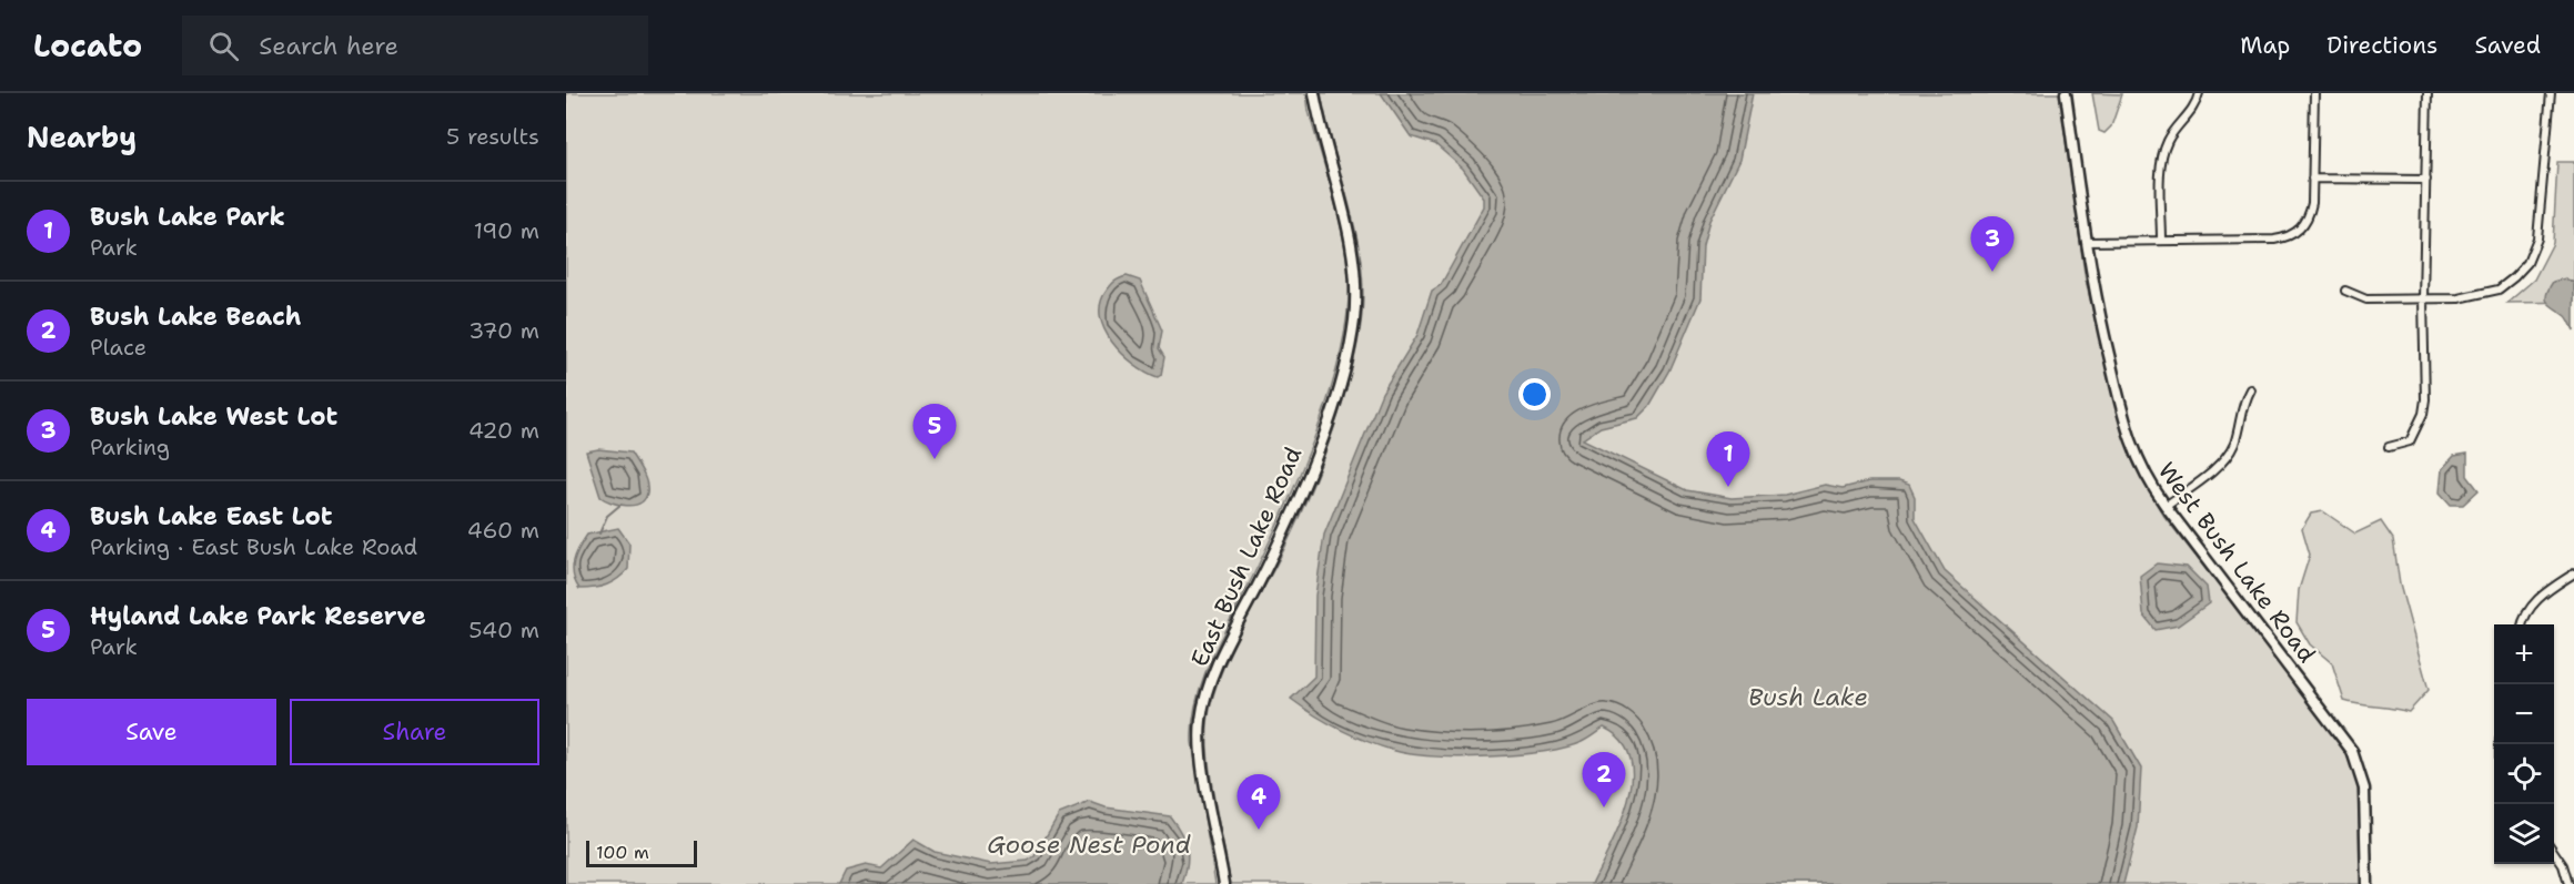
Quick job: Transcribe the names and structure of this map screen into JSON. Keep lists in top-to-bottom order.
{
  "streets": {
    "street": ["East Bush Lake Road", "West Bush Lake Road"]
  },
  "water": ["Bush Lake", "Goose Nest Pond"],
  "scale_bar": "100 m",
  "page": {
    "header": "Locato",
    "search": "Search here",
    "nav": ["Map", "Directions", "Saved"],
    "heading": ["Nearby", "5 results"],
    "list": [
      {
        "mark": "1",
        "name": "Bush Lake Park",
        "note": "Park",
        "value": "190 m"
      },
      {
        "mark": "2",
        "name": "Bush Lake Beach",
        "note": "Place",
        "value": "370 m"
      },
      {
        "mark": "3",
        "name": "Bush Lake West Lot",
        "note": "Parking",
        "value": "420 m"
      },
      {
        "mark": "4",
        "name": "Bush Lake East Lot",
        "note": "Parking · East Bush Lake Road",
        "value": "460 m"
      },
      {
        "mark": "5",
        "name": "Hyland Lake Park Reserve",
        "note": "Park",
        "value": "540 m"
      }
    ],
    "pins": [
      "3",
      "5",
      "1",
      "2",
      "4"
    ],
    "map_buttons": ["+", "−"],
    "buttons": ["Save", "Share"],
    "scale": "100 m"
  }
}
